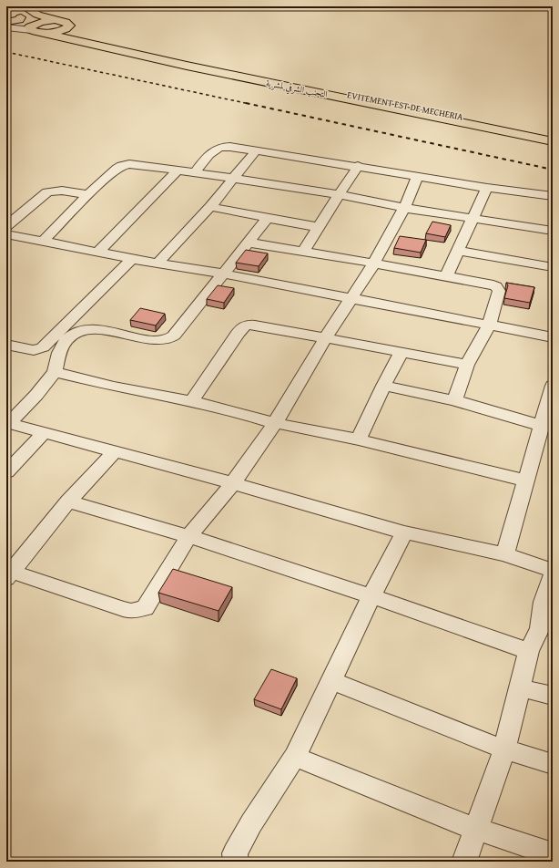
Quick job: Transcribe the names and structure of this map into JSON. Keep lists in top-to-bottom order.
{
  "streets": {
    "highway": ["التجنب الشرقي لمشرية", "EVITEMENT EST DE MECHERIA"]
  }
}
